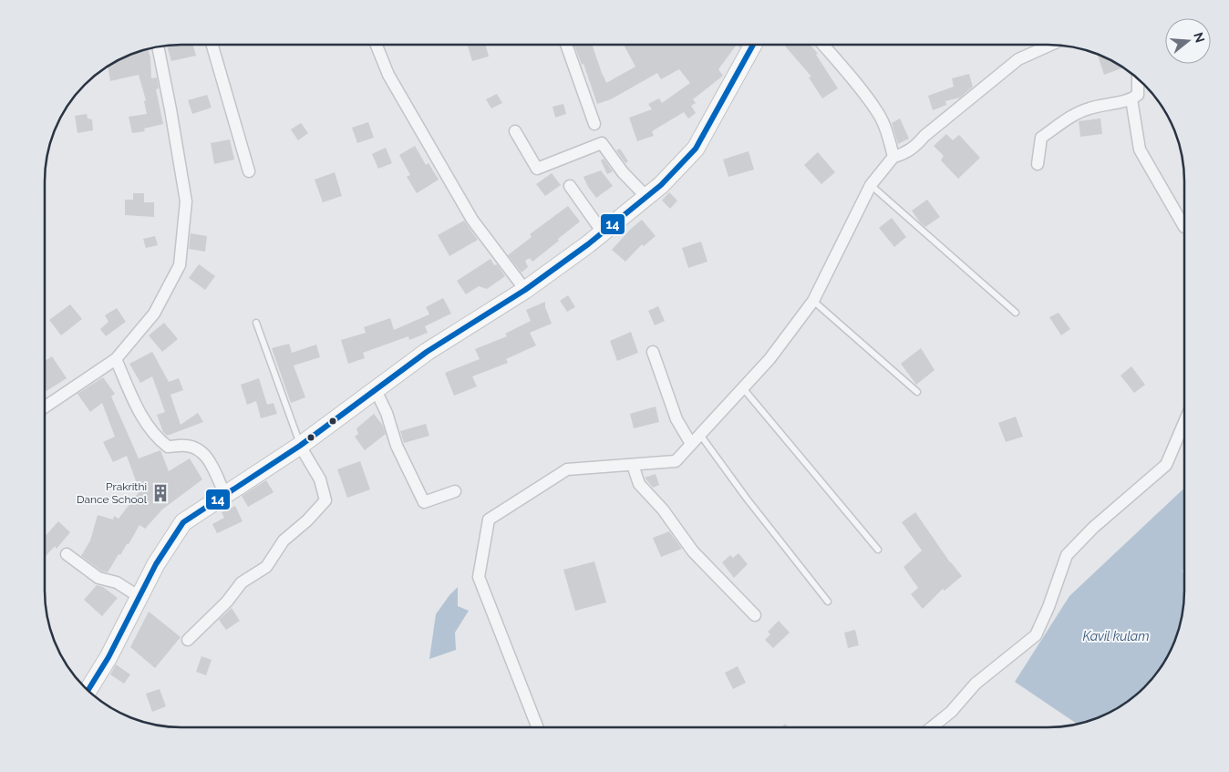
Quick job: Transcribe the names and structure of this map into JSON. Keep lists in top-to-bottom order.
{
  "water": ["Kavil kulam"],
  "places": {
    "building": ["Prakrithi Dance School"]
  },
  "lines": ["transit line 14"],
  "north": "right"
}
